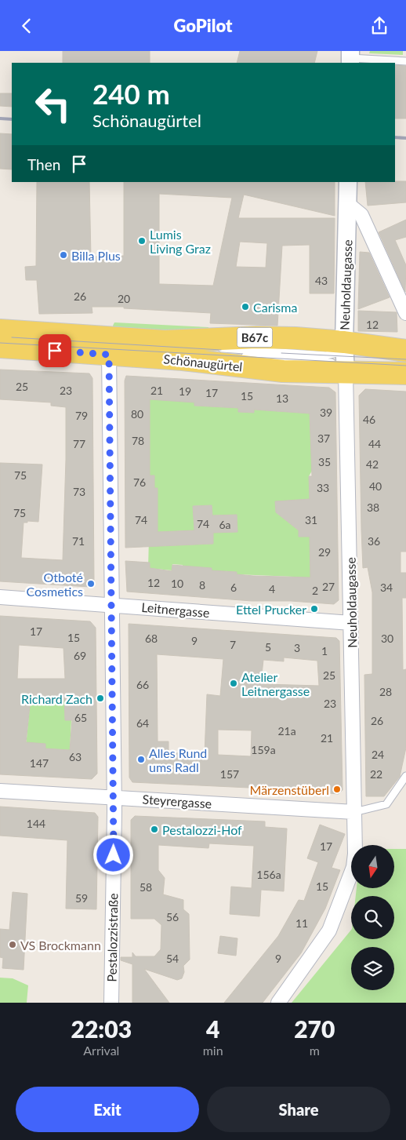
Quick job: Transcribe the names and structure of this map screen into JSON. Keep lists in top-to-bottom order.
{
  "streets": {
    "main road": ["B67c", "Schönaugürtel"],
    "street": [
      "Neuholdaugasse",
      "Leitnergasse",
      "Steyrergasse",
      "Pestalozzistraße"
    ]
  },
  "crossings": [
    ["Neuholdaugasse", "Schönaugürtel"],
    ["Neuholdaugasse", "Leitnergasse"],
    ["Neuholdaugasse", "Steyrergasse"],
    ["Schönaugürtel", "Pestalozzistraße"],
    ["Leitnergasse", "Pestalozzistraße"],
    ["Steyrergasse", "Pestalozzistraße"]
  ],
  "places": [
    "Lumis Living Graz",
    "Billa Plus",
    "Carisma",
    "Otboté Cosmetics",
    "Ettel Prucker",
    "Atelier Leitnergasse",
    "Richard Zach",
    "Alles Rund ums Radl",
    "Märzenstüberl",
    "Pestalozzi-Hof",
    "VS Brockmann"
  ],
  "house_numbers": [
    "43",
    "26",
    "20",
    "12",
    "25",
    "23",
    "21",
    "19",
    "17",
    "15",
    "13",
    "39",
    "80",
    "79",
    "46",
    "37",
    "78",
    "77",
    "44",
    "35",
    "42",
    "75",
    "76",
    "40",
    "33",
    "73",
    "38",
    "75",
    "74",
    "31",
    "74",
    "6a",
    "71",
    "36",
    "29",
    "12",
    "10",
    "8",
    "27",
    "6",
    "34",
    "4",
    "2",
    "17",
    "15",
    "68",
    "30",
    "9",
    "7",
    "5",
    "3",
    "1",
    "69",
    "25",
    "66",
    "28",
    "23",
    "65",
    "26",
    "64",
    "21a",
    "21",
    "159a",
    "24",
    "63",
    "147",
    "157",
    "22",
    "144",
    "17",
    "156a",
    "15",
    "58",
    "59",
    "56",
    "11",
    "54",
    "9"
  ],
  "north": "bottom",
  "page": {
    "header": "GoPilot",
    "turn": ["240 m", "Schönaugürtel"],
    "then": "Then",
    "eta": [
      "22:03",
      "Arrival",
      "4",
      "min",
      "270",
      "m"
    ],
    "buttons": ["Exit", "Share"]
  }
}
